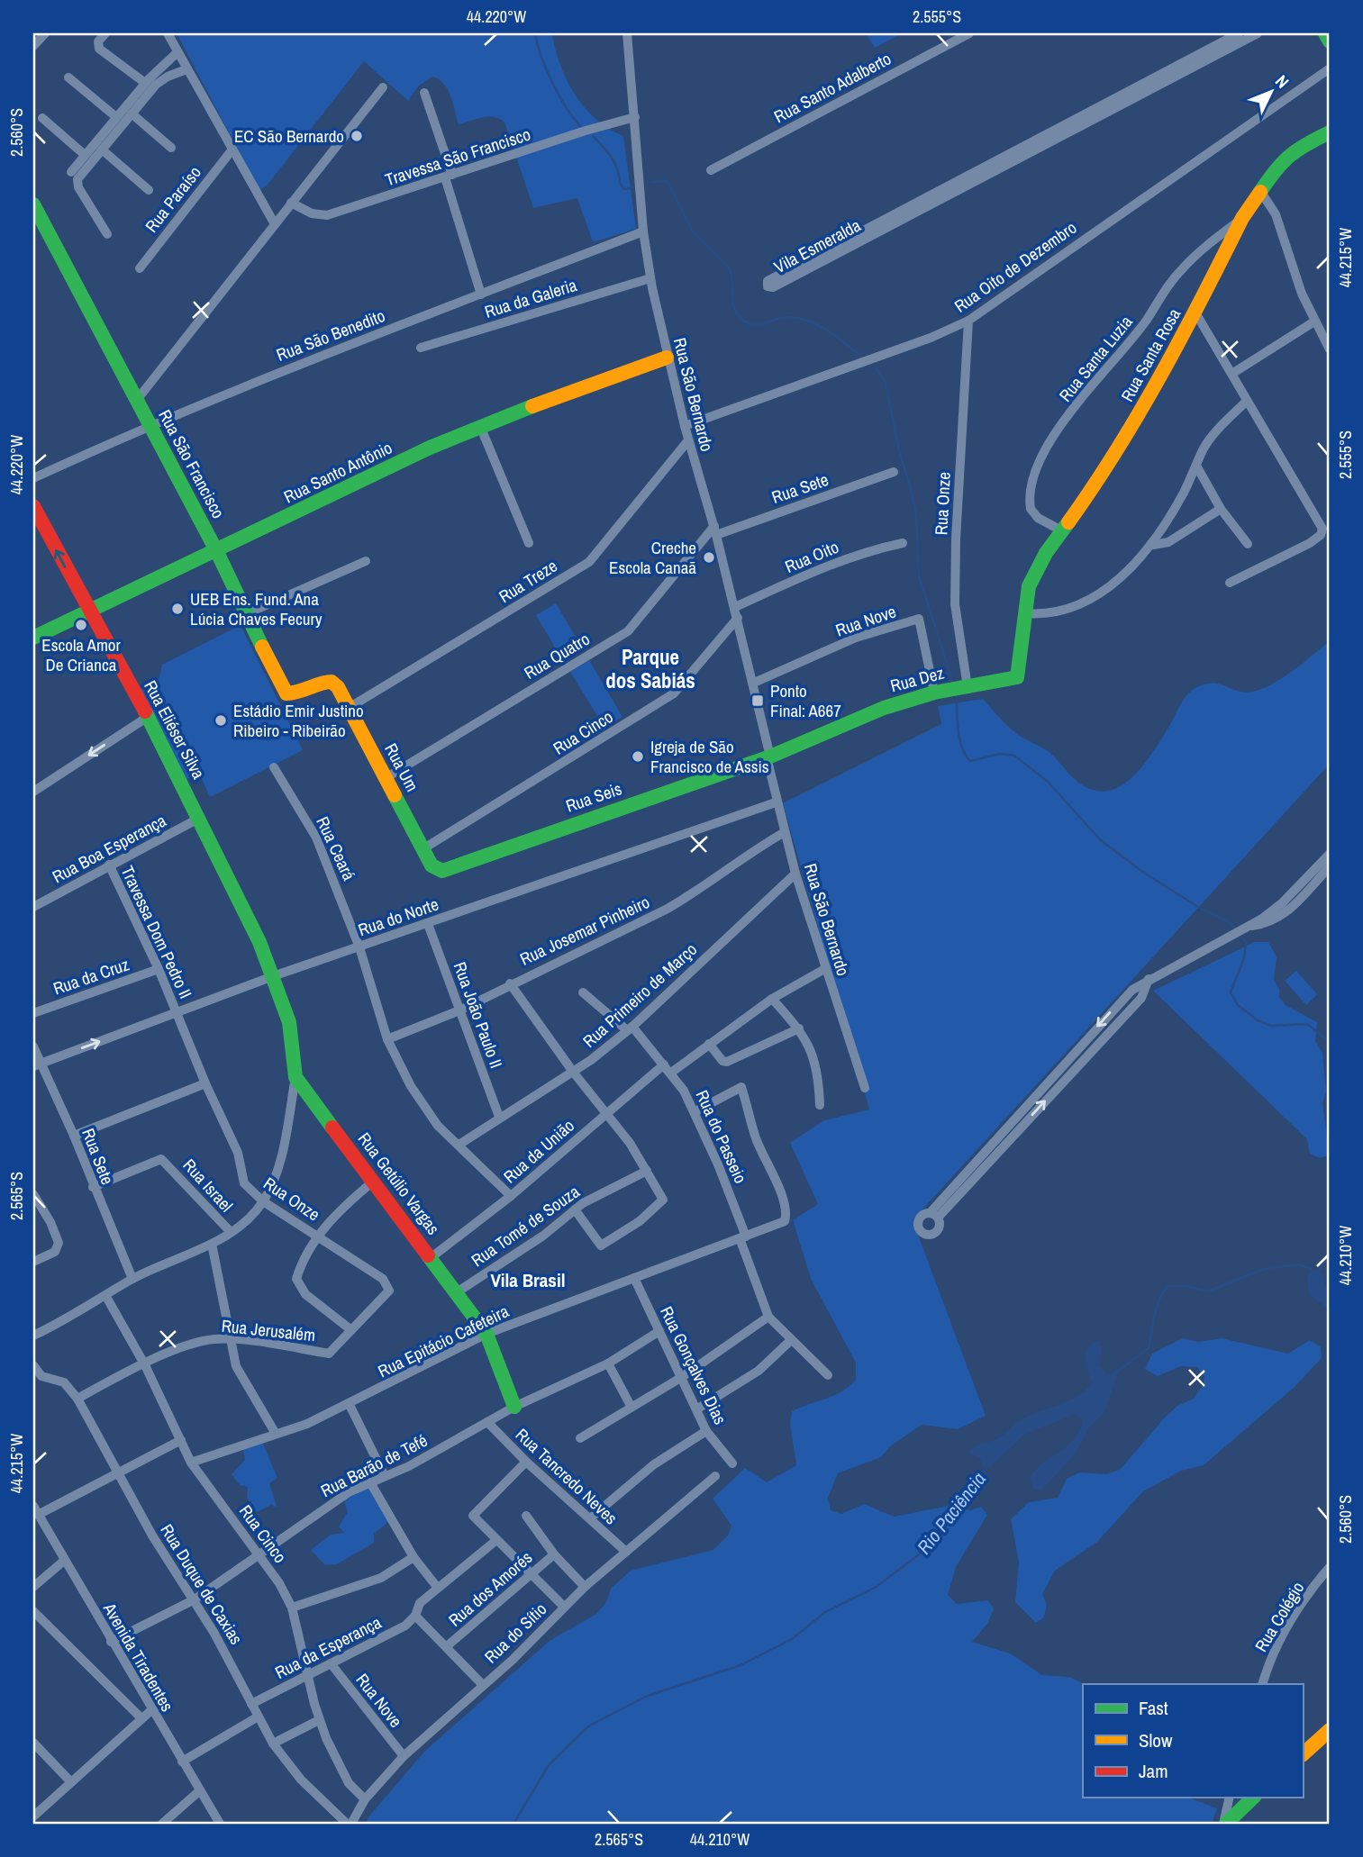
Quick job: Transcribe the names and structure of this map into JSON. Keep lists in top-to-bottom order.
{
  "streets": {
    "street": [
      "Rua Santo Adalberto",
      "Travessa São Francisco",
      "Rua Paraíso",
      "Vila Esmeralda",
      "Rua Oito de Dezembro",
      "Rua da Galeria",
      "Rua São Benedito",
      "Rua Santa Rosa",
      "Rua Santa Luzia",
      "Rua São Bernardo",
      "Rua São Francisco",
      "Rua Santo Antônio",
      "Rua Sete",
      "Rua Onze",
      "Rua Oito",
      "Rua Treze",
      "Rua Nove",
      "Rua Quatro",
      "Rua Dez",
      "Rua Eliéser Silva",
      "Rua Cinco",
      "Rua Um",
      "Rua Seis",
      "Rua Boa Esperança",
      "Rua Ceará",
      "Rua do Norte",
      "Rua Josemar Pinheiro",
      "Travessa Dom Pedro II",
      "Rua da Cruz",
      "Rua Primeiro de Março",
      "Rua João Paulo II",
      "Rua do Passeio",
      "Rua da União",
      "Rua Getúlio Vargas",
      "Rua Israel",
      "Rua Tomé de Souza",
      "Rua Jerusalém",
      "Rua Epitácio Cafeteira",
      "Rua Gonçalves Dias",
      "Rua Barão de Tefé",
      "Rua Tancredo Neves",
      "Rua Duque de Caxias",
      "Rua dos Amorés",
      "Rua Colégio",
      "Rua do Sítio",
      "Rua da Esperança",
      "Avenida Tiradentes"
    ]
  },
  "crossings": [
    ["Travessa São Francisco", "Rua São Bernardo"],
    ["Rua Oito de Dezembro", "Rua São Bernardo"],
    ["Rua Oito de Dezembro", "Rua Onze"],
    ["Rua da Galeria", "Rua São Bernardo"],
    ["Rua São Benedito", "Rua São Bernardo"],
    ["Rua São Benedito", "Rua São Francisco"],
    ["Rua Santa Rosa", "Rua Santa Luzia"],
    ["Rua Santa Rosa", "Rua Dez"],
    ["Rua São Bernardo", "Rua Santo Antônio"],
    ["Rua São Bernardo", "Rua Sete"],
    ["Rua São Bernardo", "Rua Oito"],
    ["Rua São Bernardo", "Rua Treze"],
    ["Rua São Bernardo", "Rua Nove"],
    ["Rua São Bernardo", "Rua Quatro"],
    ["Rua São Bernardo", "Rua Dez"],
    ["Rua São Bernardo", "Rua Cinco"],
    ["Rua São Bernardo", "Rua Seis"],
    ["Rua São Bernardo", "Rua do Norte"],
    ["Rua São Bernardo", "Rua Josemar Pinheiro"],
    ["Rua São Bernardo", "Rua Primeiro de Março"],
    ["Rua São Francisco", "Rua Santo Antônio"],
    ["Rua São Francisco", "Rua Um"],
    ["Rua Santo Antônio", "Rua Eliéser Silva"],
    ["Rua Sete", "Rua Quatro"],
    ["Rua Sete", "Rua do Norte"],
    ["Rua Sete", "Rua Israel"],
    ["Rua Onze", "Rua Nove"],
    ["Rua Onze", "Rua Dez"],
    ["Rua Onze", "Rua do Norte"],
    ["Rua Onze", "Travessa Dom Pedro II"],
    ["Rua Onze", "Rua Jerusalém"],
    ["Rua Treze", "Rua Um"],
    ["Rua Nove", "Rua Dez"],
    ["Rua Nove", "Rua do Sítio"],
    ["Rua Nove", "Rua da Esperança"],
    ["Rua Quatro", "Rua Um"],
    ["Rua Dez", "Rua Seis"],
    ["Rua Eliéser Silva", "Rua Boa Esperança"],
    ["Rua Eliéser Silva", "Rua do Norte"],
    ["Rua Cinco", "Rua Um"],
    ["Rua Cinco", "Rua Jerusalém"],
    ["Rua Cinco", "Rua Epitácio Cafeteira"],
    ["Rua Cinco", "Rua Barão de Tefé"],
    ["Rua Cinco", "Rua do Sítio"],
    ["Rua Cinco", "Rua da Esperança"],
    ["Rua Um", "Rua Seis"],
    ["Rua Boa Esperança", "Travessa Dom Pedro II"],
    ["Rua Ceará", "Rua do Norte"],
    ["Rua Ceará", "Rua Josemar Pinheiro"],
    ["Rua Ceará", "Rua Primeiro de Março"],
    ["Rua Ceará", "Rua da União"],
    ["Rua do Norte", "Travessa Dom Pedro II"],
    ["Rua do Norte", "Rua João Paulo II"],
    ["Rua Josemar Pinheiro", "Rua João Paulo II"],
    ["Travessa Dom Pedro II", "Rua da Cruz"],
    ["Rua Primeiro de Março", "Rua João Paulo II"],
    ["Rua Primeiro de Março", "Rua do Passeio"],
    ["Rua do Passeio", "Rua da União"],
    ["Rua do Passeio", "Rua Epitácio Cafeteira"],
    ["Rua da União", "Rua Getúlio Vargas"],
    ["Rua Getúlio Vargas", "Rua Tomé de Souza"],
    ["Rua Getúlio Vargas", "Rua Epitácio Cafeteira"],
    ["Rua Getúlio Vargas", "Rua Barão de Tefé"],
    ["Rua Jerusalém", "Rua Duque de Caxias"],
    ["Rua Epitácio Cafeteira", "Rua Gonçalves Dias"],
    ["Rua Gonçalves Dias", "Rua Barão de Tefé"],
    ["Rua Barão de Tefé", "Rua Tancredo Neves"],
    ["Rua Barão de Tefé", "Rua Duque de Caxias"],
    ["Rua Barão de Tefé", "Avenida Tiradentes"],
    ["Rua Tancredo Neves", "Rua do Sítio"],
    ["Rua Duque de Caxias", "Rua da Esperança"]
  ],
  "districts": ["Parque dos Sabiás", "Vila Brasil"],
  "water": ["Rio Paciência"],
  "places": {
    "other": [
      "EC São Bernardo",
      "Creche Escola Canaã",
      "UEB Ens. Fund. Ana Lúcia Chaves Fecury",
      "Escola Amor De Crianca",
      "Estádio Emir Justino Ribeiro - Ribeirão",
      "Igreja de São Francisco de Assis"
    ],
    "transit": ["Ponto Final: A667"]
  },
  "legend": ["Fast", "Slow", "Jam"],
  "north": "top right",
  "coordinates": [
    "44.220°W",
    "2.555°S",
    "2.560°S",
    "44.215°W",
    "2.565°S",
    "44.210°W"
  ]
}
